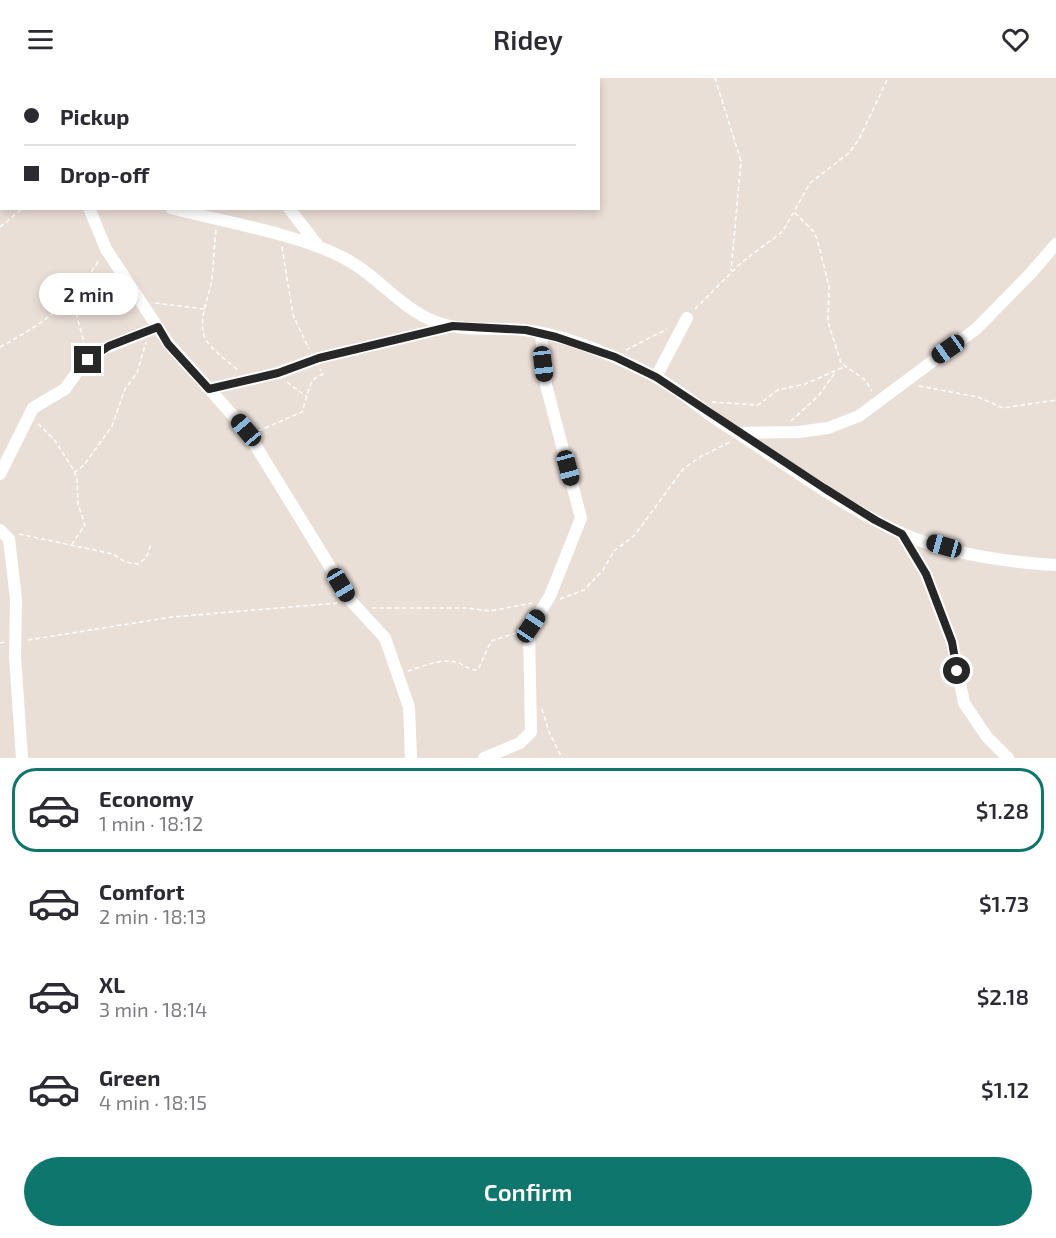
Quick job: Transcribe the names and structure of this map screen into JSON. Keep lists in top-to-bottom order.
{
  "page": {
    "header": "Ridey",
    "banner": ["Pickup", "Drop-off"],
    "bubble": "2 min",
    "list": [
      {
        "name": "Economy",
        "note": "1 min · 18:12",
        "value": "$1.28"
      },
      {
        "name": "Comfort",
        "note": "2 min · 18:13",
        "value": "$1.73"
      },
      {
        "name": "XL",
        "note": "3 min · 18:14",
        "value": "$2.18"
      },
      {
        "name": "Green",
        "note": "4 min · 18:15",
        "value": "$1.12"
      }
    ],
    "buttons": "Confirm"
  }
}
